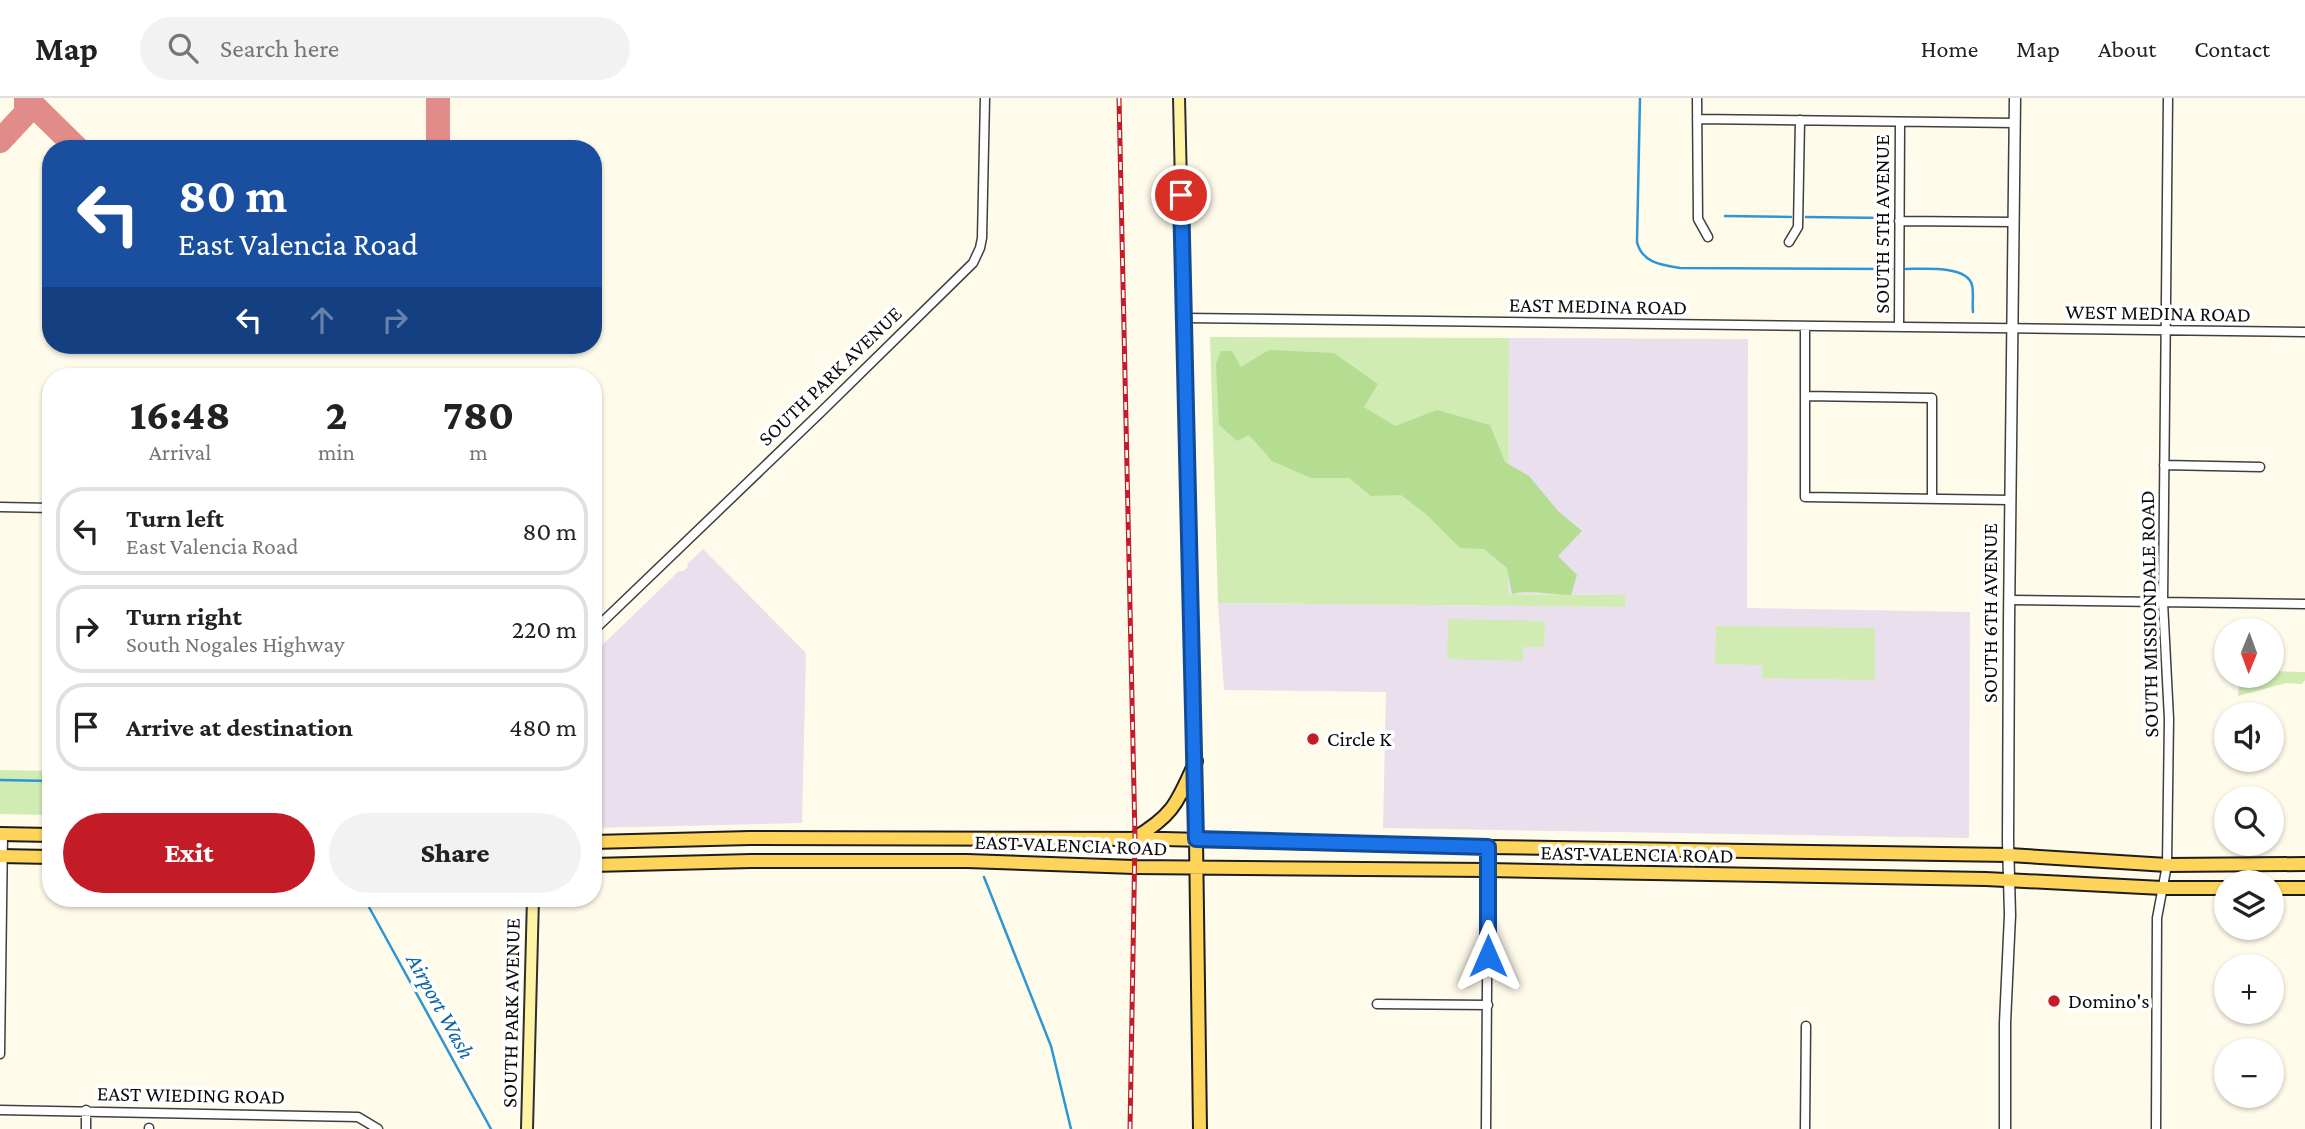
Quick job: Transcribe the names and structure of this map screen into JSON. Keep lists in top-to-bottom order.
{
  "streets": {
    "main road": ["SOUTH PARK AVENUE", "EAST VALENCIA ROAD"],
    "street": [
      "SOUTH 5TH AVENUE",
      "EAST MEDINA ROAD",
      "WEST MEDINA ROAD",
      "SOUTH 6TH AVENUE",
      "SOUTH MISSIONDALE ROAD",
      "EAST WIEDING ROAD"
    ]
  },
  "crossings": [
    ["SOUTH 5TH AVENUE", "EAST MEDINA ROAD"],
    ["EAST MEDINA ROAD", "WEST MEDINA ROAD"],
    ["EAST MEDINA ROAD", "SOUTH 6TH AVENUE"],
    ["WEST MEDINA ROAD", "SOUTH 6TH AVENUE"],
    ["WEST MEDINA ROAD", "SOUTH MISSIONDALE ROAD"],
    ["SOUTH 6TH AVENUE", "EAST VALENCIA ROAD"],
    ["SOUTH MISSIONDALE ROAD", "EAST VALENCIA ROAD"]
  ],
  "water": ["Airport Wash"],
  "places": ["Circle K", "Domino's"],
  "north": "bottom",
  "page": {
    "header": "Map",
    "search": "Search here",
    "nav": [
      "Home",
      "Map",
      "About",
      "Contact"
    ],
    "turn": ["80 m", "East Valencia Road"],
    "eta": [
      "16:48",
      "Arrival",
      "2",
      "min",
      "780",
      "m"
    ],
    "list": [
      {
        "name": "Turn left",
        "note": "East Valencia Road",
        "value": "80 m"
      },
      {
        "name": "Turn right",
        "note": "South Nogales Highway",
        "value": "220 m"
      },
      {
        "name": "Arrive at destination",
        "value": "480 m"
      }
    ],
    "map_buttons": ["+", "−"],
    "buttons": ["Exit", "Share"]
  }
}
